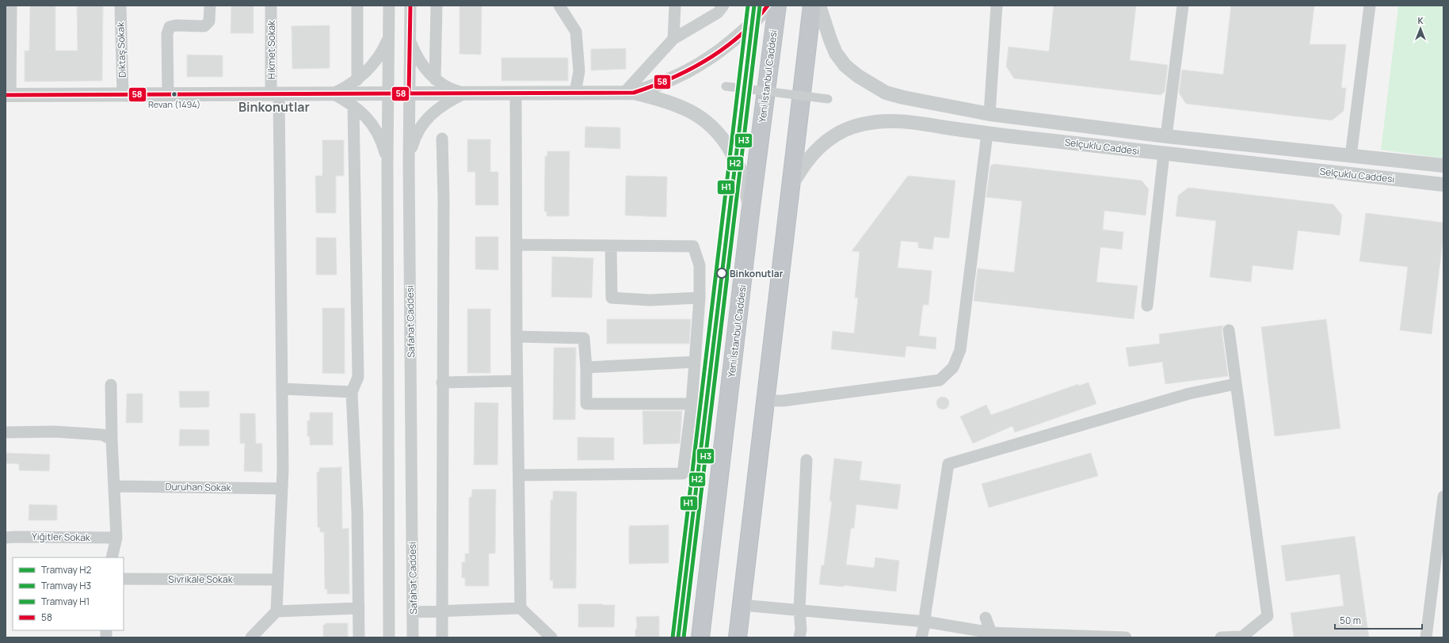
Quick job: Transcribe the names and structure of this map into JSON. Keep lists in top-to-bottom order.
{
  "streets": {
    "highway": ["Yeni İstanbul Caddesi"],
    "street": [
      "Diktaş Sokak",
      "Hikmet Sokak",
      "Selçuklu Caddesi",
      "Safahat Caddesi",
      "Duruhan Sokak",
      "Yiğitler Sokak",
      "Sivrikale Sokak"
    ]
  },
  "crossings": [
    ["Hikmet Sokak", "Duruhan Sokak"],
    ["Hikmet Sokak", "Sivrikale Sokak"]
  ],
  "districts": ["Binkonutlar"],
  "places": ["Revan (1494)", "Binkonutlar"],
  "lines": [
    "tram line H2",
    "tram line H1",
    "transit line 58",
    "tram line H3"
  ],
  "legend": [
    "Tramvay H2",
    "Tramvay H3",
    "Tramvay H1",
    "58"
  ],
  "scale_bar": "50 m",
  "north": "top"
}
